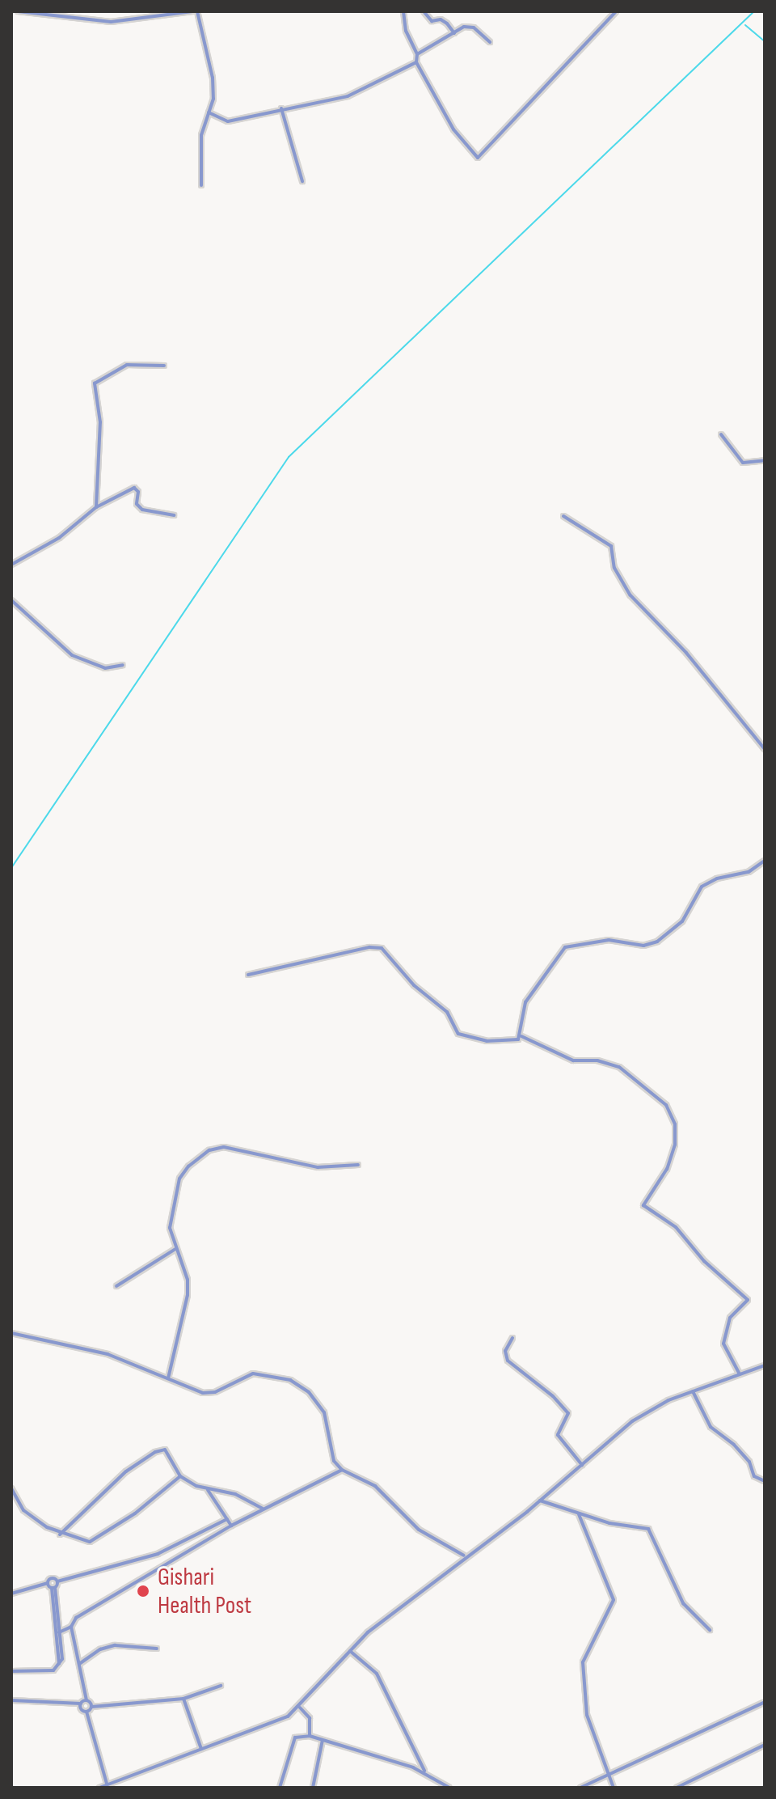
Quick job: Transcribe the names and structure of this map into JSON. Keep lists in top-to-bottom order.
{
  "places": ["Gishari Health Post"]
}
